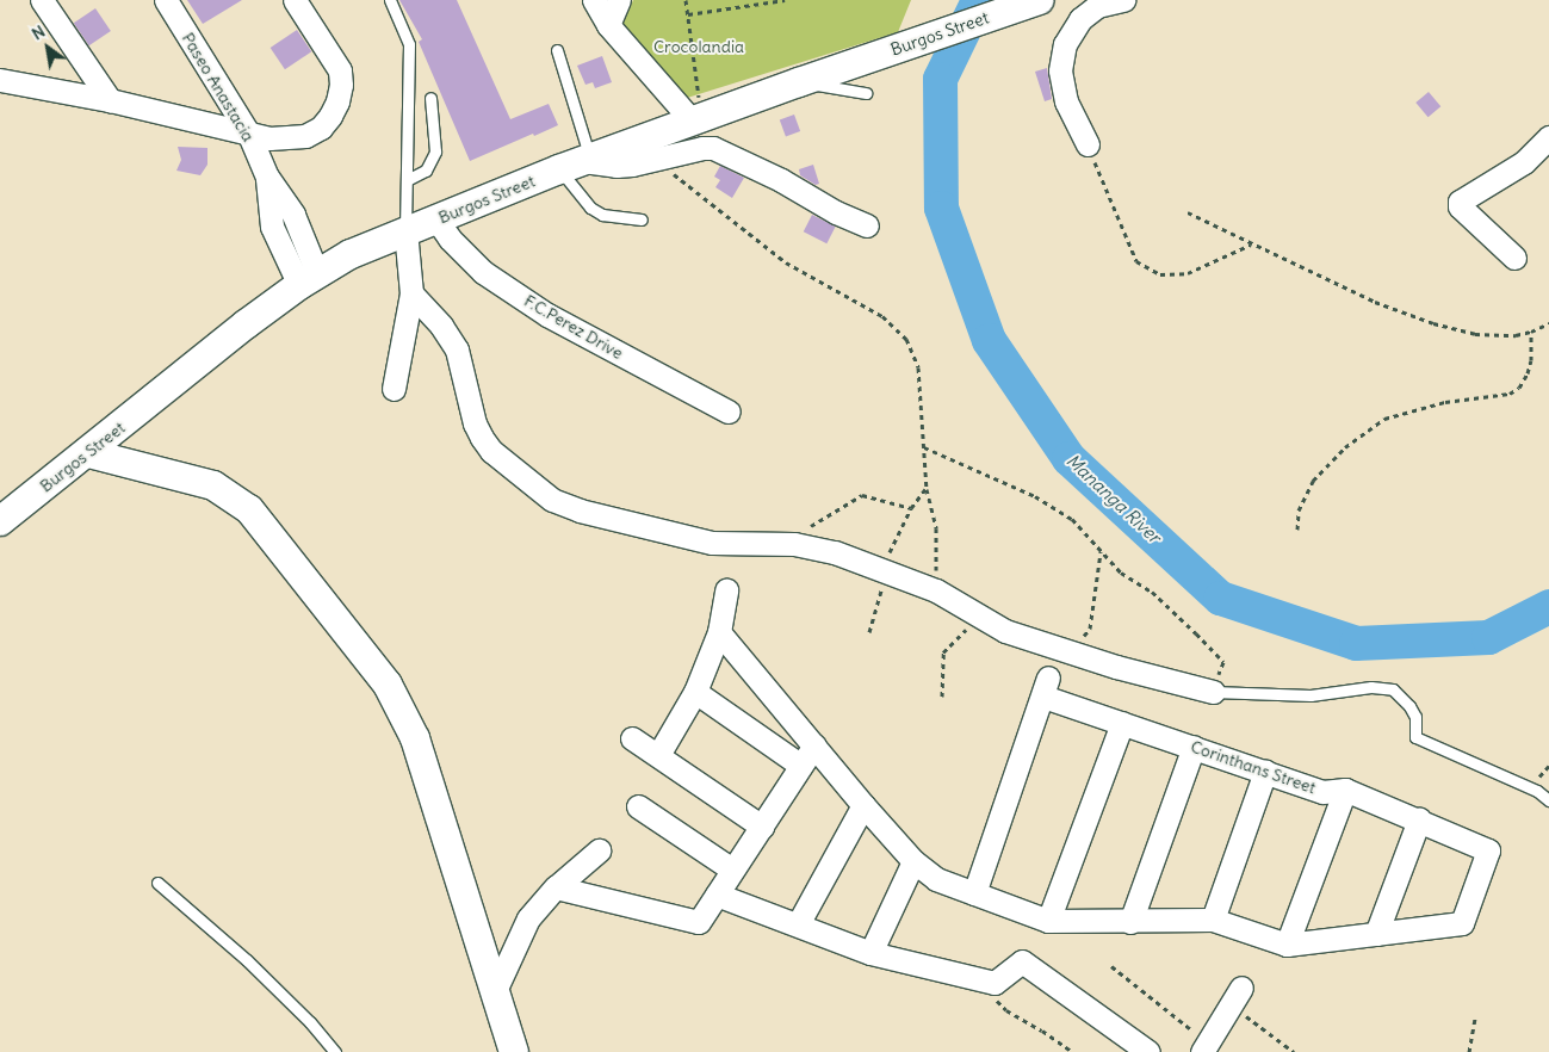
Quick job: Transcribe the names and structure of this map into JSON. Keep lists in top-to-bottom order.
{
  "streets": {
    "street": [
      "Burgos Street",
      "Paseo Anastacia",
      "F.C.Perez Drive",
      "Corinthans Street"
    ]
  },
  "crossings": [
    ["Burgos Street", "Paseo Anastacia"],
    ["Burgos Street", "F.C.Perez Drive"]
  ],
  "water": ["Mananga River"],
  "parks": ["Crocolandia"],
  "north": "top left"
}
